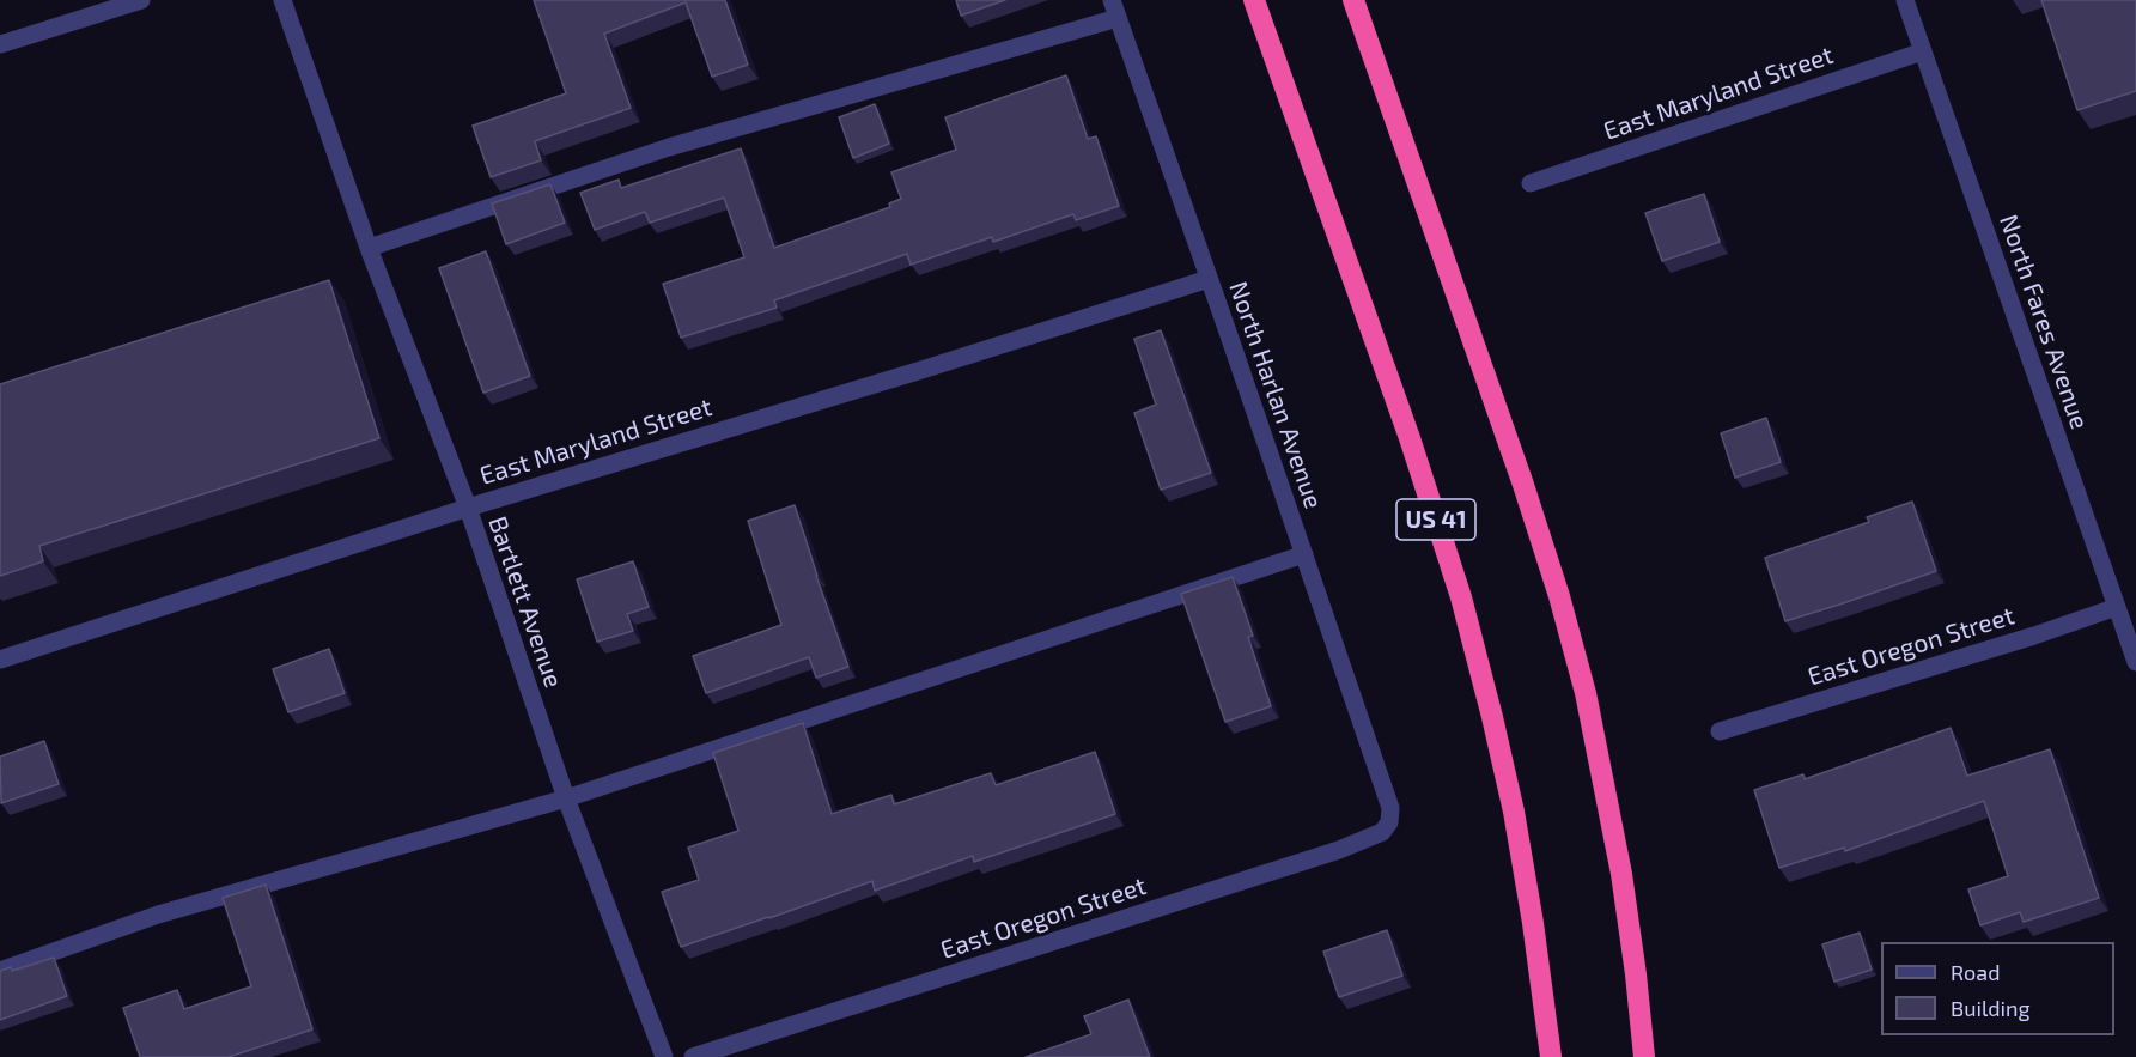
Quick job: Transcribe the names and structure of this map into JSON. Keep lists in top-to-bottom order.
{
  "streets": {
    "highway": ["US 41"],
    "street": [
      "East Maryland Street",
      "North Fares Avenue",
      "North Harlan Avenue",
      "Bartlett Avenue",
      "East Oregon Street"
    ]
  },
  "crossings": [
    ["East Maryland Street", "North Fares Avenue"],
    ["East Maryland Street", "North Harlan Avenue"],
    ["East Maryland Street", "Bartlett Avenue"],
    ["North Fares Avenue", "East Oregon Street"],
    ["North Harlan Avenue", "East Oregon Street"]
  ],
  "legend": ["Road", "Building"]
}
